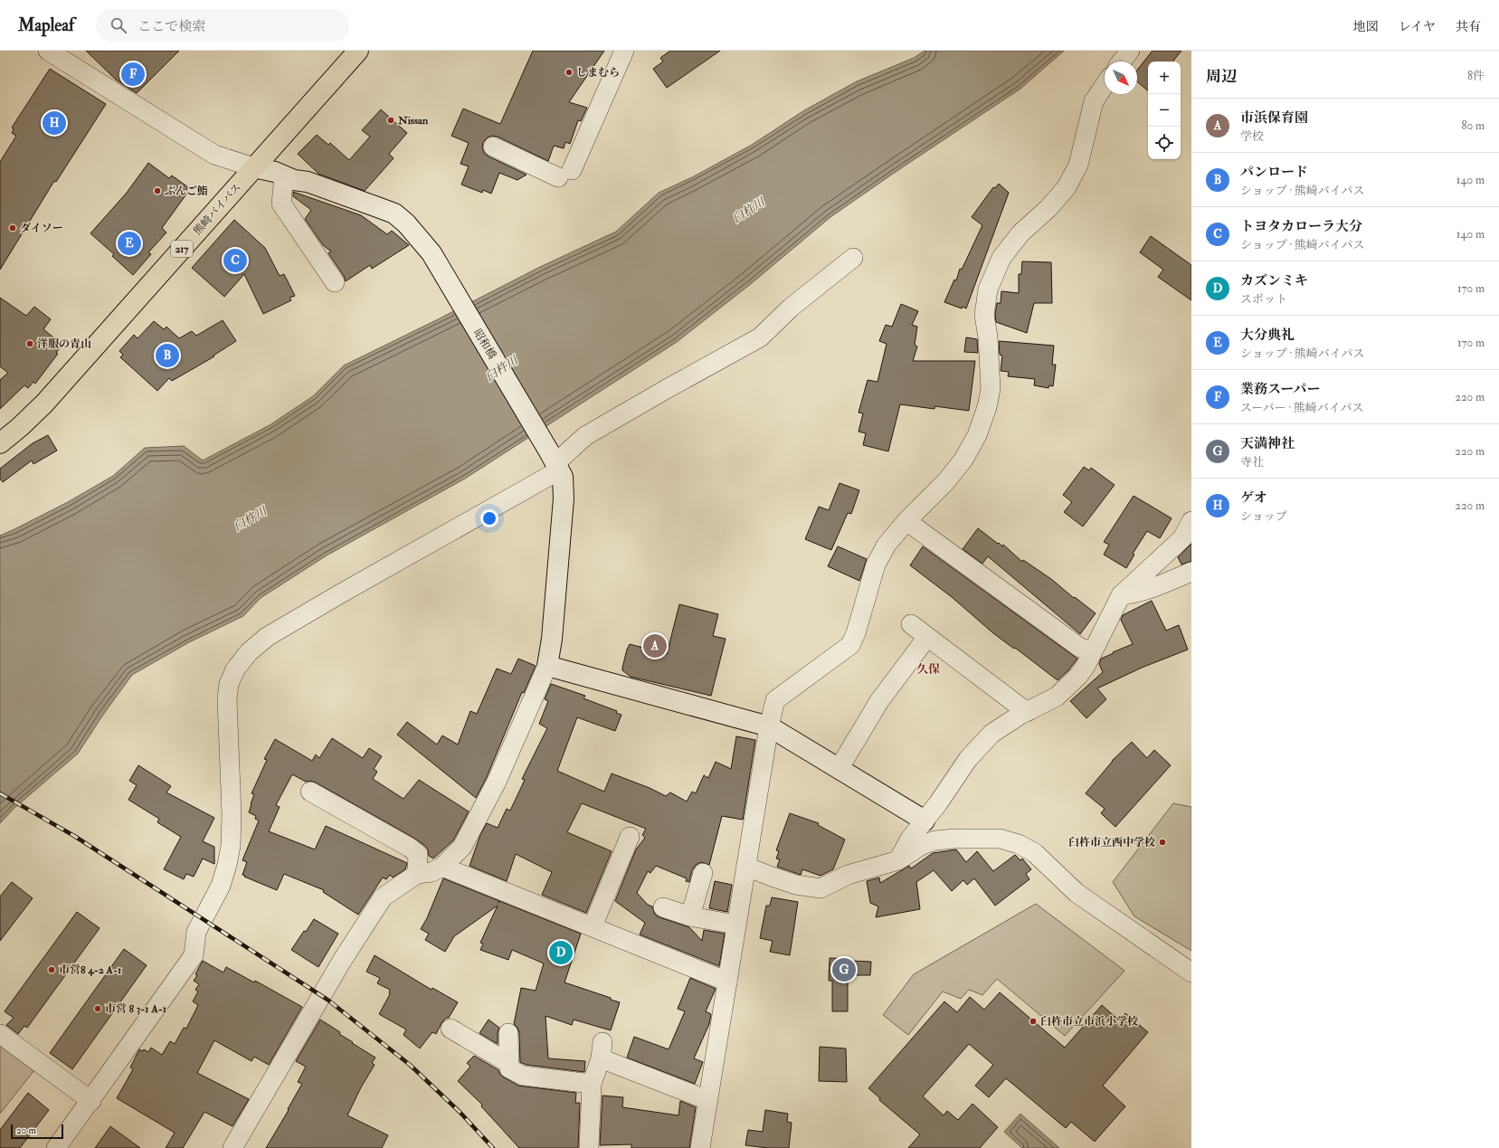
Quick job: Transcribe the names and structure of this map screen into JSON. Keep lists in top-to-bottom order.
{
  "streets": {
    "highway": ["熊崎バイパス", "217"],
    "street": ["昭和橋"]
  },
  "crossings": [
    ["熊崎バイパス", "昭和橋"]
  ],
  "districts": ["久保"],
  "water": ["臼杵川"],
  "places": [
    "しまむら",
    "Nissan",
    "ぶんご鮨",
    "ダイソー",
    "洋服の青山",
    "臼杵市立西中学校",
    "市営8 4-2 A-1",
    "市営 8 3-1 A-1",
    "臼杵市立市浜小学校"
  ],
  "scale_bar": "20 m",
  "north": "bottom right",
  "page": {
    "header": "Mapleaf",
    "search": "ここで検索",
    "nav": ["地図", "レイヤ", "共有"],
    "heading": ["周辺", "8件"],
    "pins": [
      "F",
      "H",
      "E",
      "C",
      "B",
      "A",
      "D",
      "G"
    ],
    "map_buttons": ["+", "−"],
    "list": [
      {
        "mark": "A",
        "name": "市浜保育園",
        "note": "学校",
        "value": "80 m"
      },
      {
        "mark": "B",
        "name": "パンロード",
        "note": "ショップ · 熊崎バイパス",
        "value": "140 m"
      },
      {
        "mark": "C",
        "name": "トヨタカローラ大分",
        "note": "ショップ · 熊崎バイパス",
        "value": "140 m"
      },
      {
        "mark": "D",
        "name": "カズンミキ",
        "note": "スポット",
        "value": "170 m"
      },
      {
        "mark": "E",
        "name": "大分典礼",
        "note": "ショップ · 熊崎バイパス",
        "value": "170 m"
      },
      {
        "mark": "F",
        "name": "業務スーパー",
        "note": "スーパー · 熊崎バイパス",
        "value": "220 m"
      },
      {
        "mark": "G",
        "name": "天満神社",
        "note": "寺社",
        "value": "220 m"
      },
      {
        "mark": "H",
        "name": "ゲオ",
        "note": "ショップ",
        "value": "220 m"
      }
    ],
    "scale": "20 m"
  }
}
